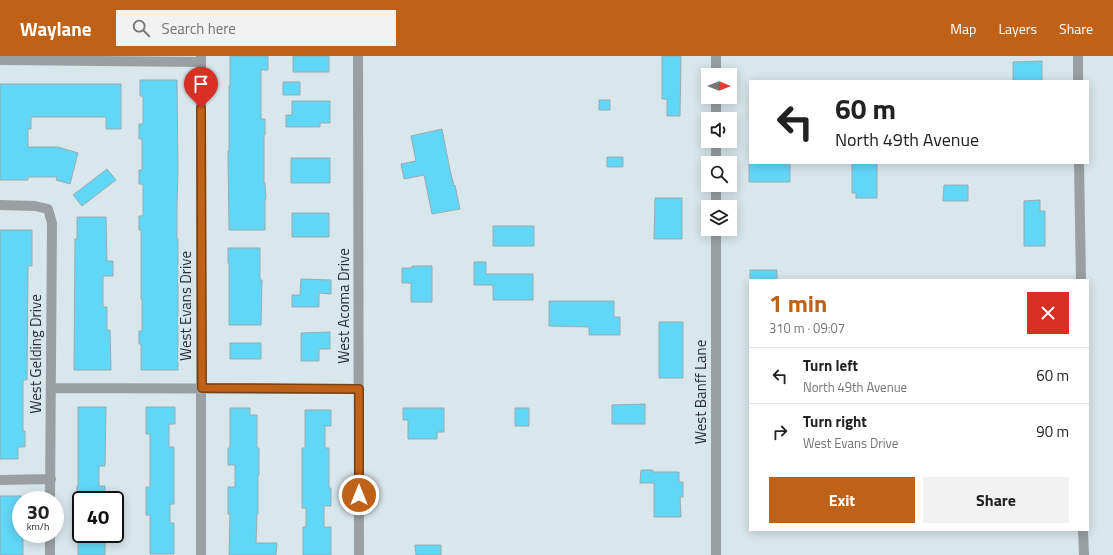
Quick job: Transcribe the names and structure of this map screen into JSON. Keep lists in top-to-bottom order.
{
  "streets": {
    "street": [
      "West Evans Drive",
      "West Acoma Drive",
      "West Gelding Drive",
      "West Banff Lane"
    ]
  },
  "north": "right",
  "page": {
    "header": "Waylane",
    "search": "Search here",
    "nav": ["Map", "Layers", "Share"],
    "turn": ["60 m", "North 49th Avenue"],
    "heading": ["1 min", "310 m · 09:07"],
    "list": [
      {
        "name": "Turn left",
        "note": "North 49th Avenue",
        "value": "60 m"
      },
      {
        "name": "Turn right",
        "note": "West Evans Drive",
        "value": "90 m"
      }
    ],
    "buttons": ["Exit", "Share"],
    "speed": "30 km/h",
    "limit": "40"
  }
}
